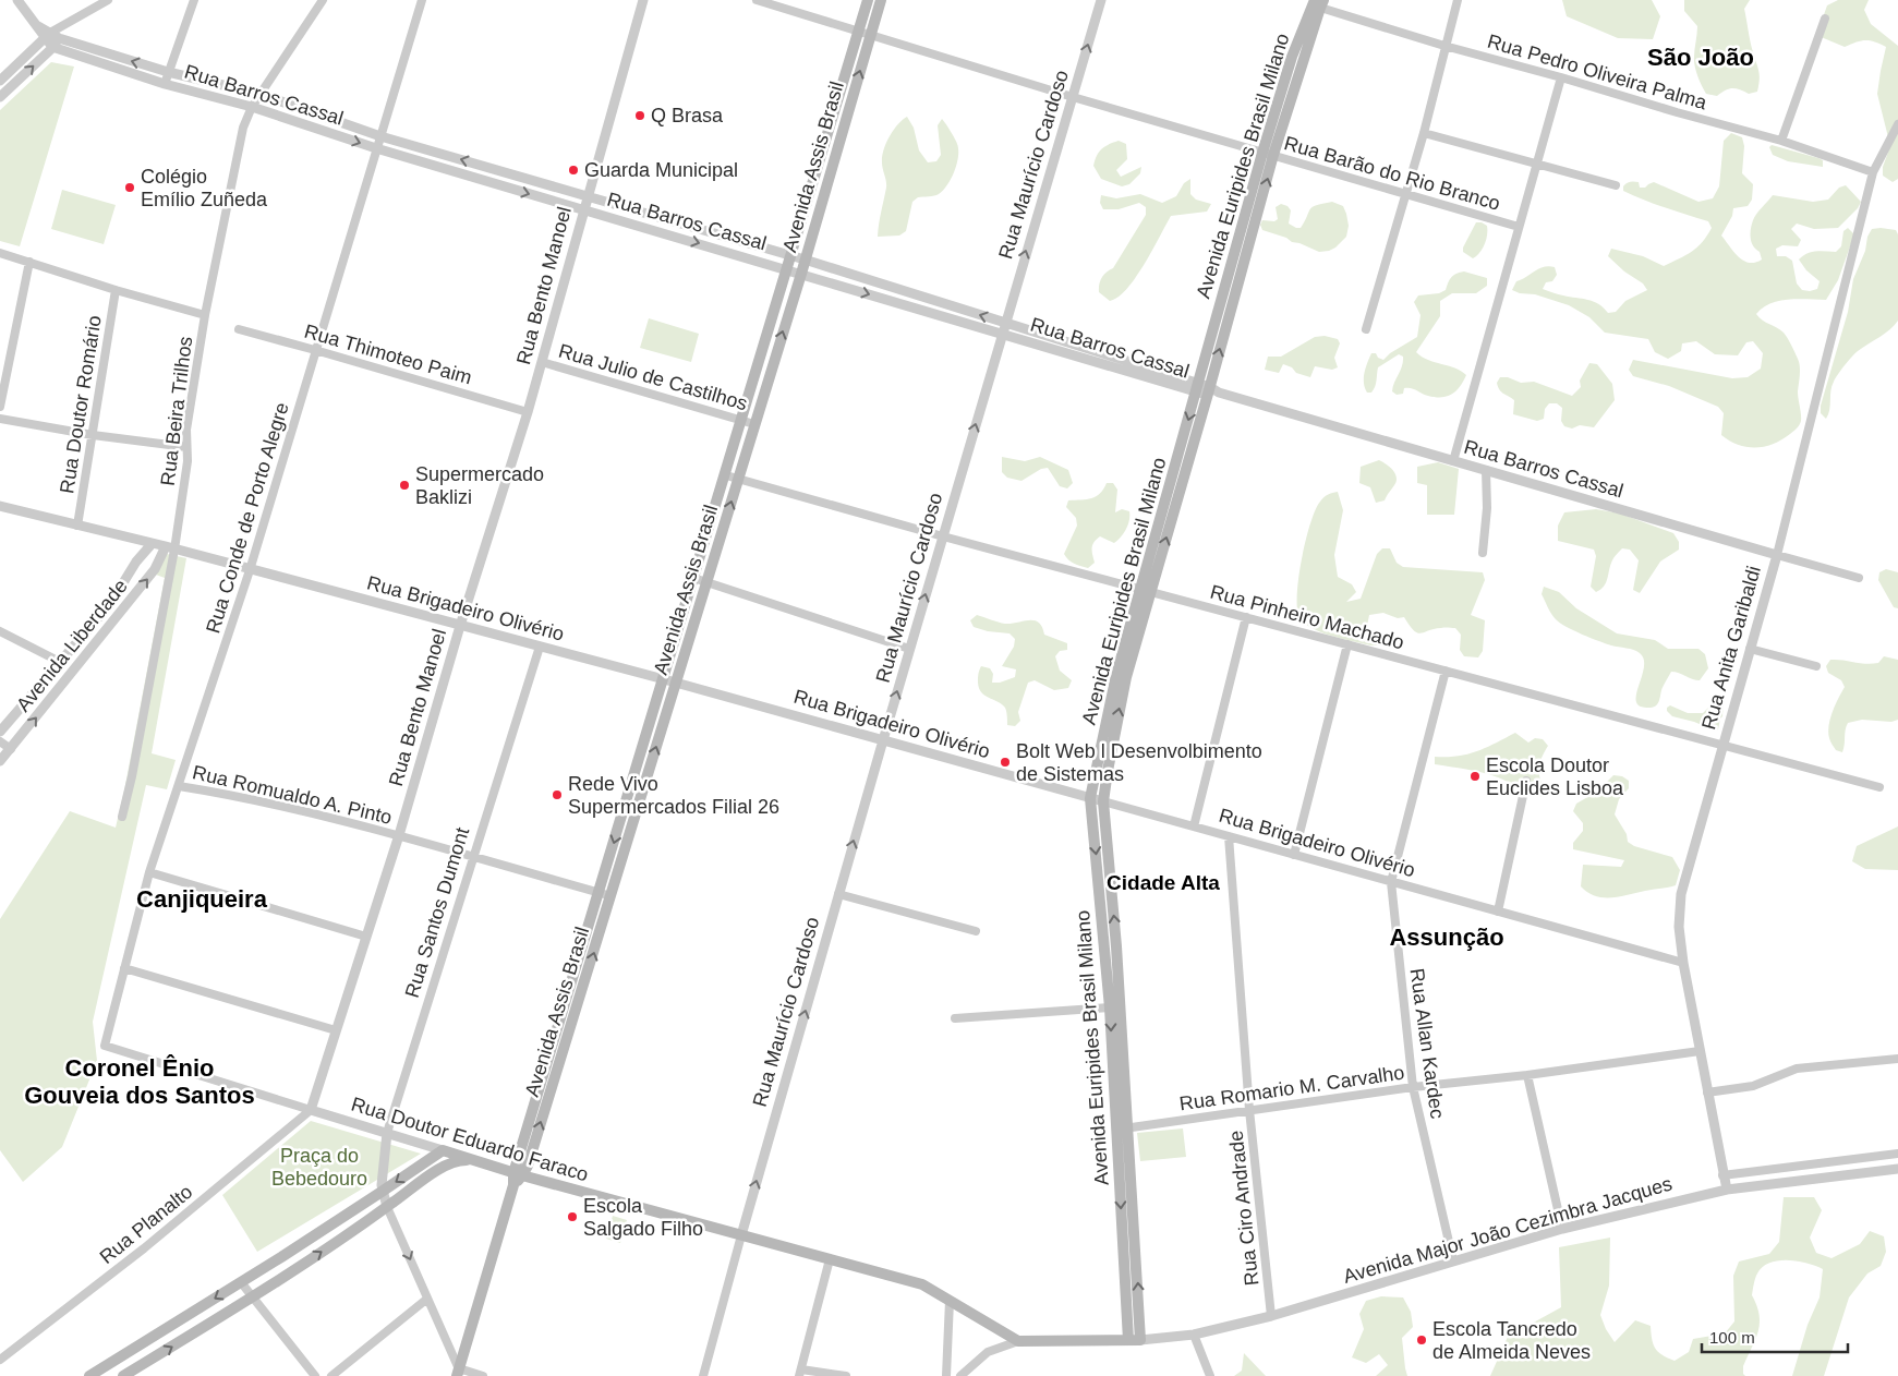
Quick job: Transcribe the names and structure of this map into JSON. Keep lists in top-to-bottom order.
{
  "streets": {
    "main road": ["Avenida Euripides Brasil Milano", "Avenida Assis Brasil", "Rua Doutor Eduardo Faraco"],
    "street": [
      "Rua Pedro Oliveira Palma",
      "Rua Barros Cassal",
      "Rua Maurício Cardoso",
      "Rua Barão do Rio Branco",
      "Rua Bento Manoel",
      "Rua Thimoteo Paim",
      "Rua Julio de Castilhos",
      "Rua Doutor Romário",
      "Rua Beira Trilhos",
      "Rua Conde de Porto Alegre",
      "Rua Brigadeiro Olivério",
      "Rua Pinheiro Machado",
      "Avenida Liberdade",
      "Rua Anita Garibaldi",
      "Rua Romualdo A. Pinto",
      "Rua Santos Dumont",
      "Rua Allan Kardec",
      "Rua Romario M. Carvalho",
      "Rua Ciro Andrade",
      "Rua Planalto",
      "Avenida Major João Cezimbra Jacques"
    ]
  },
  "crossings": [
    ["Rua Pedro Oliveira Palma", "Avenida Euripides Brasil Milano"],
    ["Rua Pedro Oliveira Palma", "Rua Anita Garibaldi"],
    ["Rua Barros Cassal", "Rua Maurício Cardoso"],
    ["Rua Barros Cassal", "Avenida Euripides Brasil Milano"],
    ["Rua Barros Cassal", "Avenida Assis Brasil"],
    ["Rua Barros Cassal", "Rua Bento Manoel"],
    ["Rua Barros Cassal", "Rua Beira Trilhos"],
    ["Rua Barros Cassal", "Rua Conde de Porto Alegre"],
    ["Rua Barros Cassal", "Rua Anita Garibaldi"],
    ["Rua Maurício Cardoso", "Rua Barão do Rio Branco"],
    ["Rua Maurício Cardoso", "Rua Brigadeiro Olivério"],
    ["Rua Maurício Cardoso", "Rua Pinheiro Machado"],
    ["Rua Maurício Cardoso", "Rua Doutor Eduardo Faraco"],
    ["Avenida Euripides Brasil Milano", "Rua Barão do Rio Branco"],
    ["Avenida Euripides Brasil Milano", "Rua Brigadeiro Olivério"],
    ["Avenida Euripides Brasil Milano", "Rua Pinheiro Machado"],
    ["Avenida Euripides Brasil Milano", "Rua Romario M. Carvalho"],
    ["Avenida Euripides Brasil Milano", "Avenida Major João Cezimbra Jacques"],
    ["Avenida Assis Brasil", "Rua Barão do Rio Branco"],
    ["Avenida Assis Brasil", "Rua Julio de Castilhos"],
    ["Avenida Assis Brasil", "Rua Brigadeiro Olivério"],
    ["Avenida Assis Brasil", "Rua Pinheiro Machado"],
    ["Avenida Assis Brasil", "Rua Romualdo A. Pinto"],
    ["Avenida Assis Brasil", "Rua Doutor Eduardo Faraco"],
    ["Rua Bento Manoel", "Rua Thimoteo Paim"],
    ["Rua Bento Manoel", "Rua Julio de Castilhos"],
    ["Rua Bento Manoel", "Rua Conde de Porto Alegre"],
    ["Rua Bento Manoel", "Rua Brigadeiro Olivério"],
    ["Rua Bento Manoel", "Rua Romualdo A. Pinto"],
    ["Rua Bento Manoel", "Rua Doutor Eduardo Faraco"],
    ["Rua Bento Manoel", "Rua Planalto"],
    ["Rua Thimoteo Paim", "Rua Conde de Porto Alegre"],
    ["Rua Doutor Romário", "Rua Brigadeiro Olivério"],
    ["Rua Beira Trilhos", "Rua Brigadeiro Olivério"],
    ["Rua Beira Trilhos", "Avenida Liberdade"],
    ["Rua Conde de Porto Alegre", "Rua Brigadeiro Olivério"],
    ["Rua Conde de Porto Alegre", "Rua Romualdo A. Pinto"],
    ["Rua Conde de Porto Alegre", "Rua Doutor Eduardo Faraco"],
    ["Rua Conde de Porto Alegre", "Rua Planalto"],
    ["Rua Brigadeiro Olivério", "Avenida Liberdade"],
    ["Rua Brigadeiro Olivério", "Rua Anita Garibaldi"],
    ["Rua Brigadeiro Olivério", "Rua Santos Dumont"],
    ["Rua Brigadeiro Olivério", "Rua Allan Kardec"],
    ["Rua Brigadeiro Olivério", "Rua Ciro Andrade"],
    ["Rua Pinheiro Machado", "Rua Anita Garibaldi"],
    ["Rua Pinheiro Machado", "Rua Allan Kardec"],
    ["Rua Anita Garibaldi", "Rua Romario M. Carvalho"],
    ["Rua Anita Garibaldi", "Avenida Major João Cezimbra Jacques"],
    ["Rua Romualdo A. Pinto", "Rua Santos Dumont"],
    ["Rua Santos Dumont", "Rua Doutor Eduardo Faraco"],
    ["Rua Allan Kardec", "Rua Romario M. Carvalho"],
    ["Rua Allan Kardec", "Avenida Major João Cezimbra Jacques"],
    ["Rua Romario M. Carvalho", "Rua Ciro Andrade"],
    ["Rua Doutor Eduardo Faraco", "Rua Planalto"],
    ["Rua Ciro Andrade", "Avenida Major João Cezimbra Jacques"]
  ],
  "one_way": ["Rua Maurício Cardoso"],
  "districts": [
    "São João",
    "Cidade Alta",
    "Canjiqueira",
    "Assunção",
    "Coronel Ênio Gouveia dos Santos"
  ],
  "parks": ["Praça do Bebedouro"],
  "places": [
    "Q Brasa",
    "Guarda Municipal",
    "Colégio Emílio Zuñeda",
    "Supermercado Baklizi",
    "Bolt Web l Desenvolbimento de Sistemas",
    "Escola Doutor Euclides Lisboa",
    "Rede Vivo Supermercados Filial 26",
    "Escola Salgado Filho",
    "Escola Tancredo de Almeida Neves"
  ],
  "scale_bar": "100 m"
}
